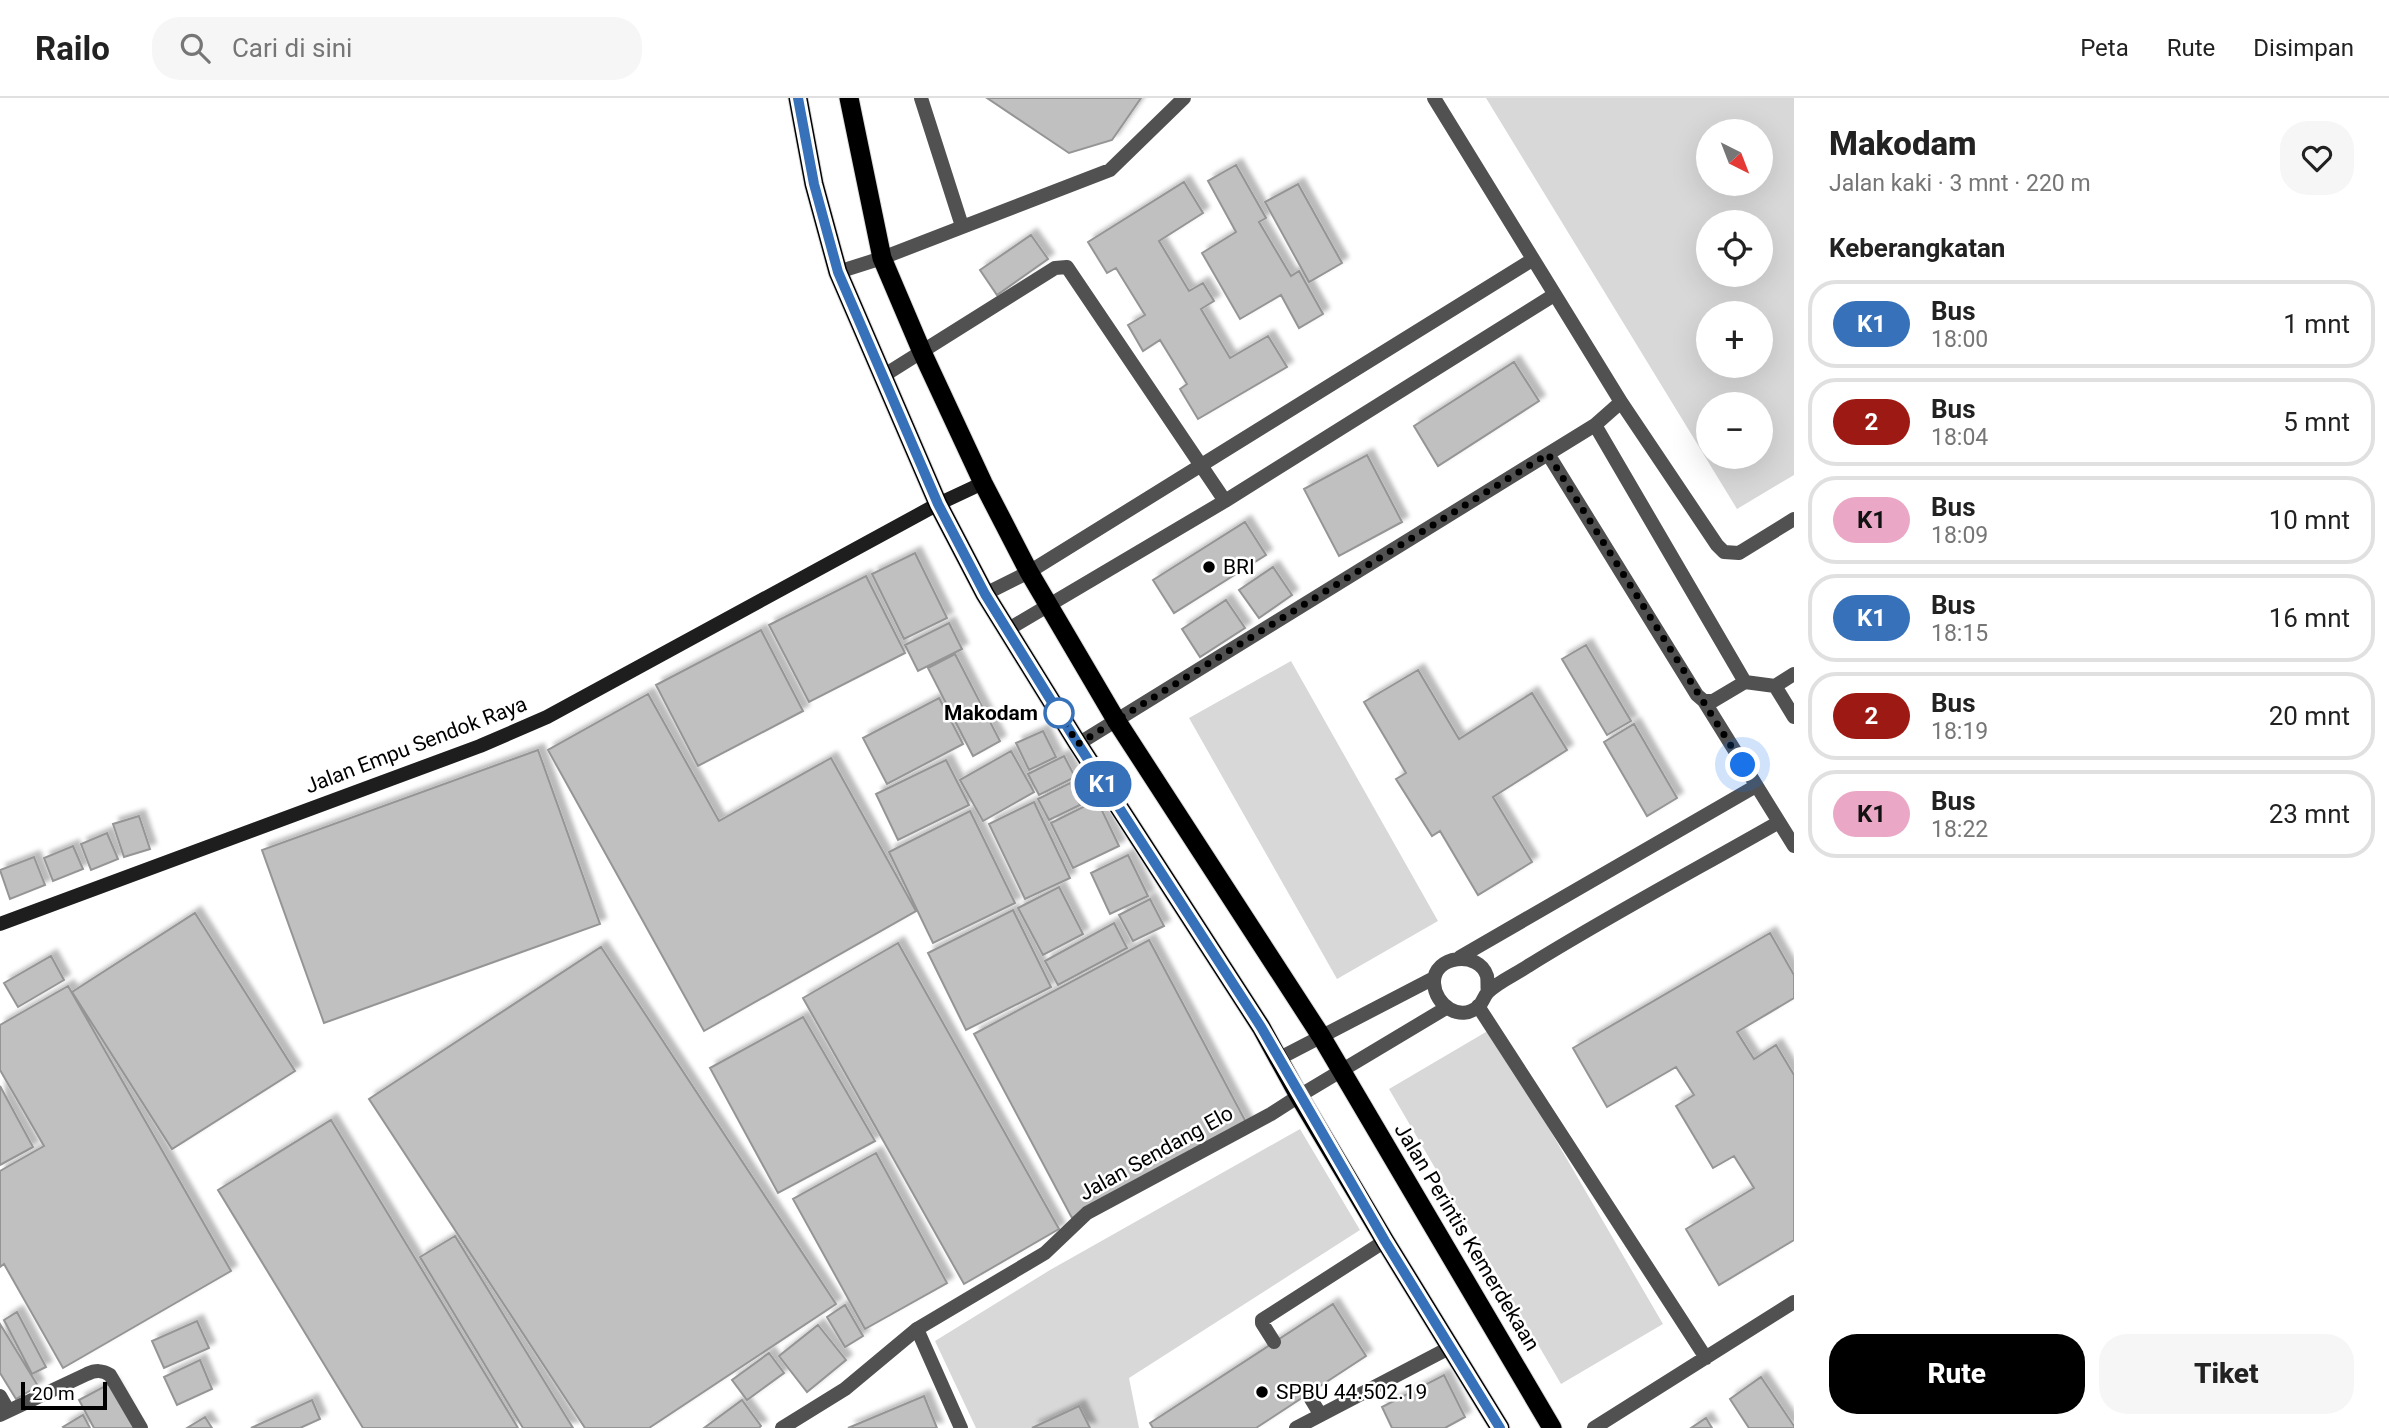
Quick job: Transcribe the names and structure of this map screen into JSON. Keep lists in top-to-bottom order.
{
  "streets": {
    "highway": ["Jalan Perintis Kemerdekaan"],
    "main road": ["Jalan Empu Sendok Raya"],
    "street": ["Jalan Sendang Elo"]
  },
  "places": ["BRI", "Makodam", "SPBU 44.502.19"],
  "lines": ["bus line K1"],
  "scale_bar": "20 m",
  "north": "bottom right",
  "page": {
    "header": "Railo",
    "search": "Cari di sini",
    "nav": ["Peta", "Rute", "Disimpan"],
    "on_map": "K1",
    "heading": [
      ["Makodam", "Jalan kaki · 3 mnt · 220 m"],
      "Keberangkatan"
    ],
    "map_buttons": ["+", "−"],
    "list": [
      {
        "mark": "K1",
        "name": "Bus",
        "note": "18:00",
        "value": "1 mnt"
      },
      {
        "mark": "2",
        "name": "Bus",
        "note": "18:04",
        "value": "5 mnt"
      },
      {
        "mark": "K1",
        "name": "Bus",
        "note": "18:09",
        "value": "10 mnt"
      },
      {
        "mark": "K1",
        "name": "Bus",
        "note": "18:15",
        "value": "16 mnt"
      },
      {
        "mark": "2",
        "name": "Bus",
        "note": "18:19",
        "value": "20 mnt"
      },
      {
        "mark": "K1",
        "name": "Bus",
        "note": "18:22",
        "value": "23 mnt"
      }
    ],
    "buttons": ["Rute", "Tiket"],
    "scale": "20 m"
  }
}
